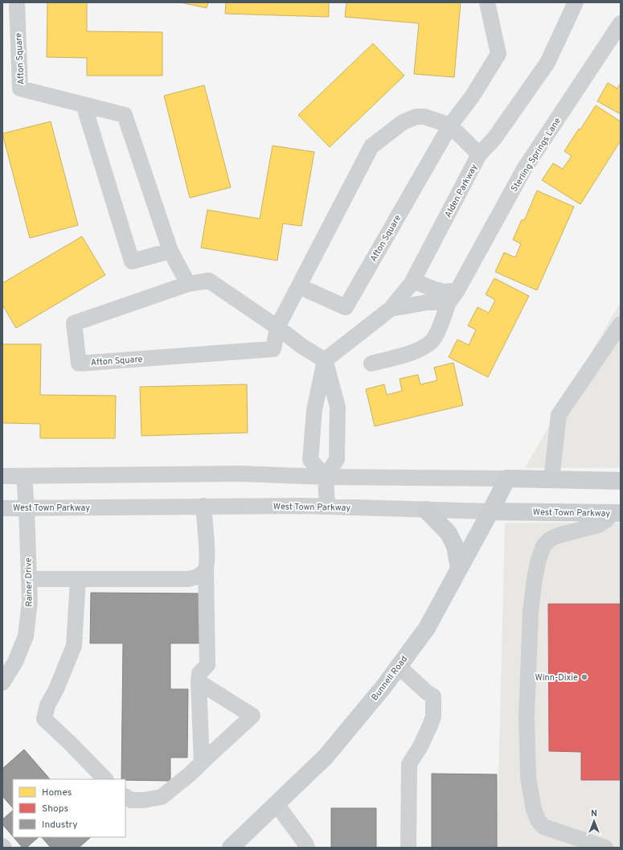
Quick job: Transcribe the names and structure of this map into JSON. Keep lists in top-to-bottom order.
{
  "streets": {
    "main road": ["West Town Parkway", "Bunnell Road"],
    "street": [
      "Afton Square",
      "Sterling Springs Lane",
      "Alden Parkway",
      "Rainer Drive"
    ]
  },
  "crossings": [
    ["Afton Square", "Alden Parkway"],
    ["West Town Parkway", "Rainer Drive"],
    ["West Town Parkway", "Bunnell Road"]
  ],
  "places": ["Winn-Dixie"],
  "legend": ["Homes", "Shops", "Industry"],
  "north": "top"
}
